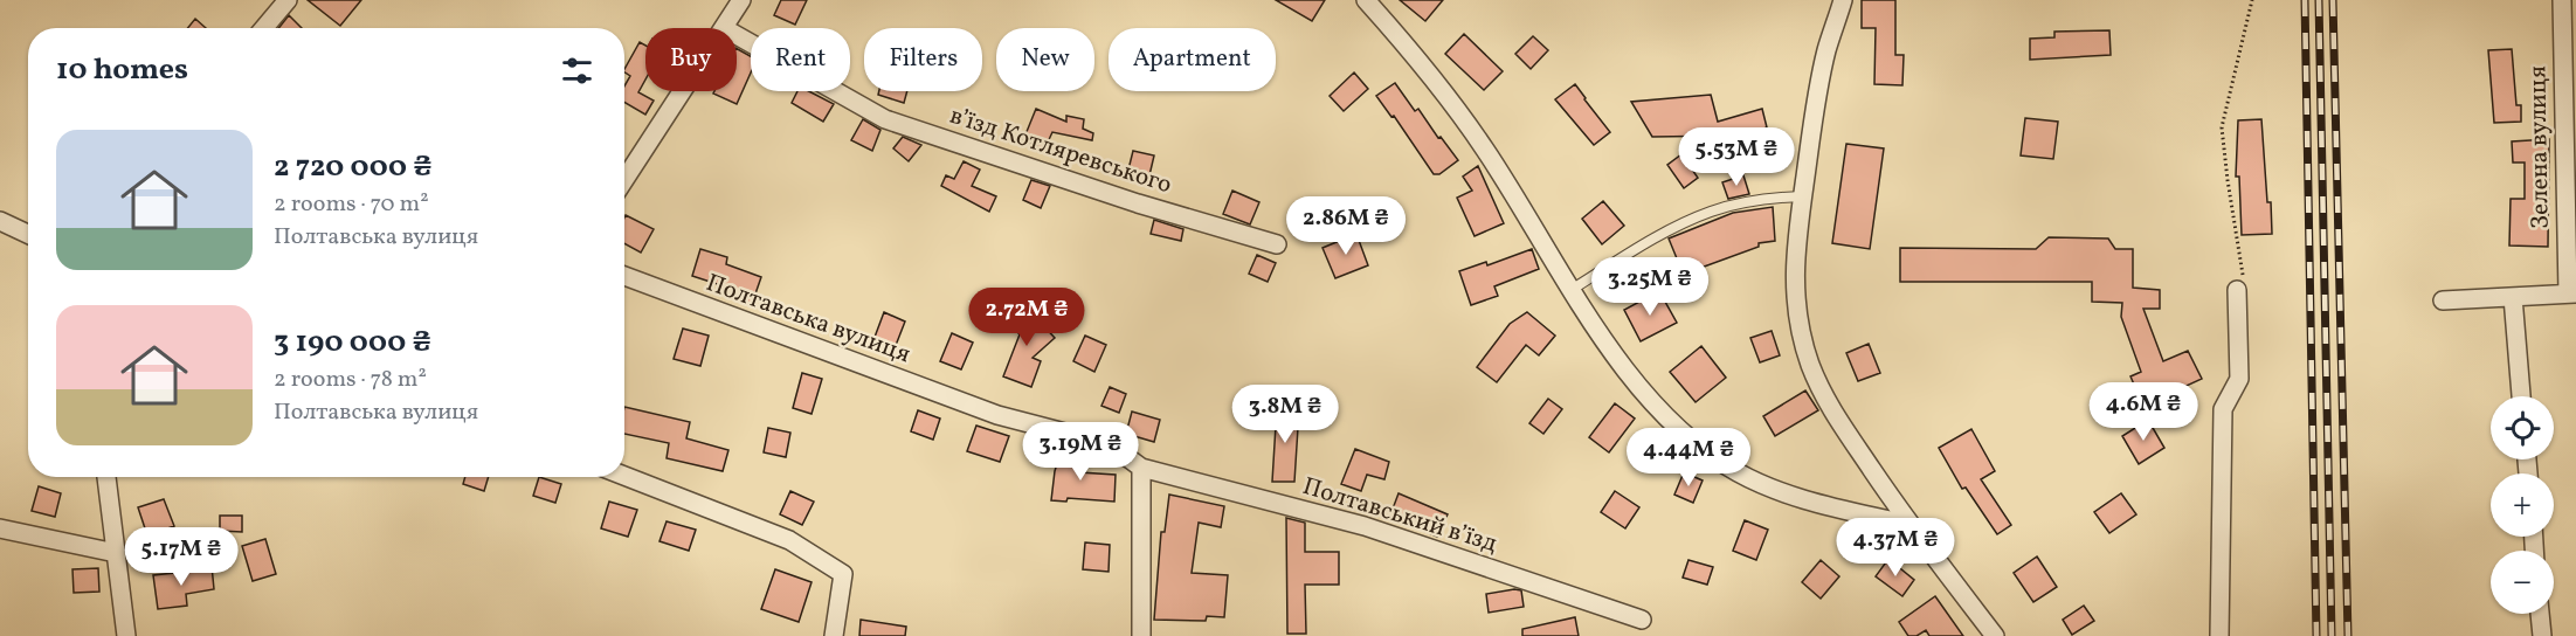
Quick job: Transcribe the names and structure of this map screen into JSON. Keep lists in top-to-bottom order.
{
  "streets": {
    "street": [
      "Зелена вулиця",
      "в’їзд Котляревського",
      "Полтавська вулиця",
      "Полтавський в’їзд"
    ]
  },
  "crossings": [
    ["Полтавська вулиця", "Полтавський в’їзд"]
  ],
  "page": {
    "chip": [
      "Buy",
      "Rent",
      "Filters",
      "New",
      "Apartment"
    ],
    "heading": "10 homes",
    "list": [
      {
        "name": "2 720 000 ₴",
        "note": "2 rooms · 70 m² · Полтавська вулиця"
      },
      {
        "name": "3 190 000 ₴",
        "note": "2 rooms · 78 m² · Полтавська вулиця"
      }
    ],
    "price": [
      "5.53M ₴",
      "2.86M ₴",
      "3.25M ₴",
      "2.72M ₴",
      "4.6M ₴",
      "3.8M ₴",
      "3.19M ₴",
      "4.44M ₴",
      "4.37M ₴",
      "5.17M ₴"
    ],
    "map_buttons": ["+", "−"]
  }
}
